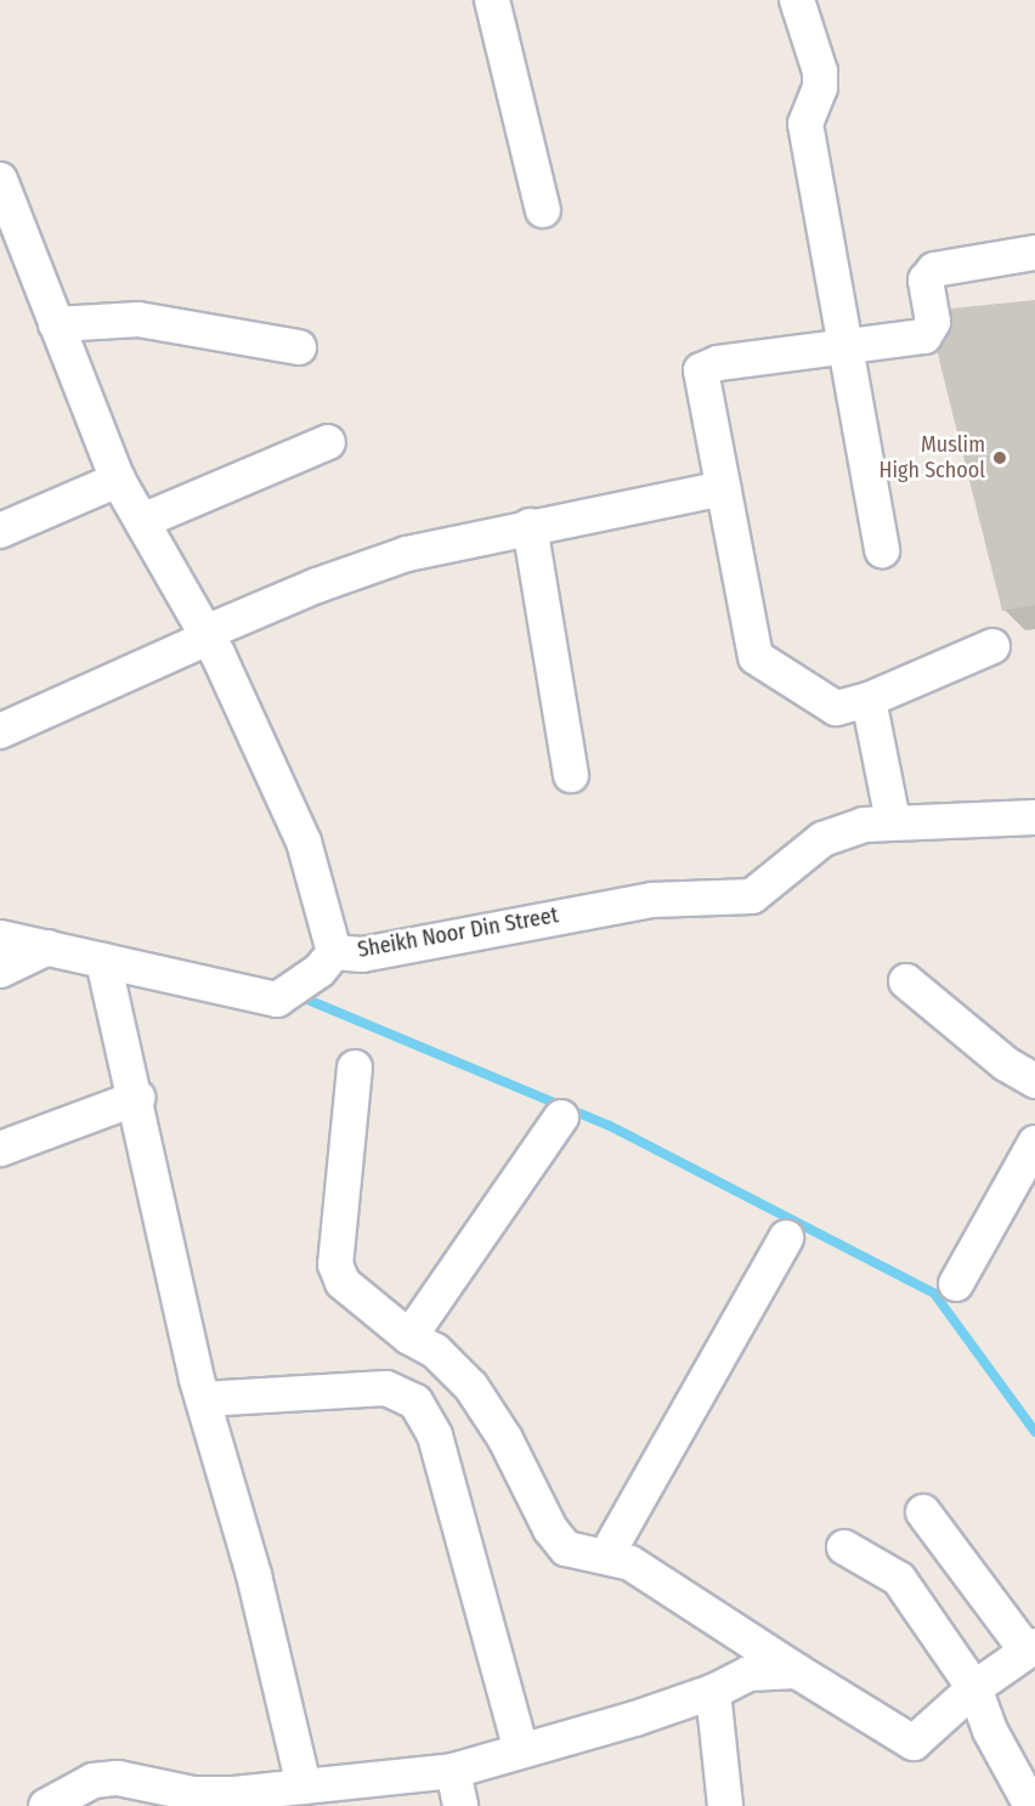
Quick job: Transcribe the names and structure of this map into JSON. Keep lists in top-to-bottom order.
{
  "streets": {
    "street": ["Sheikh Noor Din Street"]
  },
  "places": ["Muslim High School"]
}
